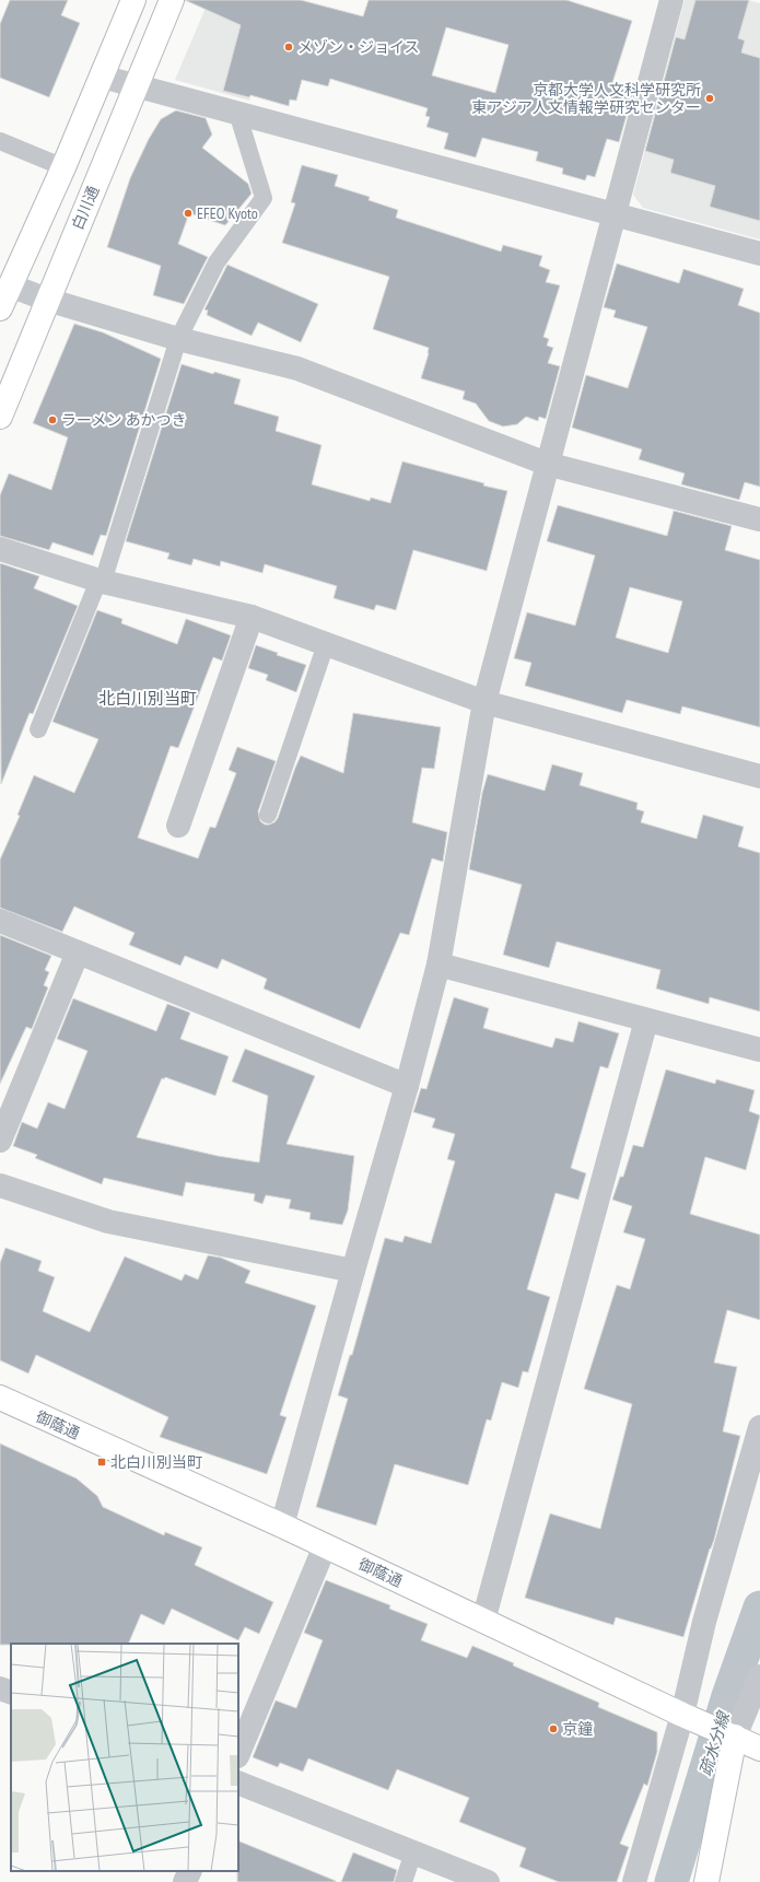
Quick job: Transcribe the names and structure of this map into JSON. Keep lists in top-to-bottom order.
{
  "streets": {
    "main road": ["白川通", "御蔭通"]
  },
  "districts": ["北白川別当町"],
  "water": ["疏水分線"],
  "places": {
    "other": [
      "メゾン・ジョイス",
      "京都大学人文科学研究所 東アジア人文情報学研究センター",
      "EFEO Kyoto",
      "ラーメン あかつき",
      "京鐘"
    ],
    "transit": ["北白川別当町"]
  }
}
